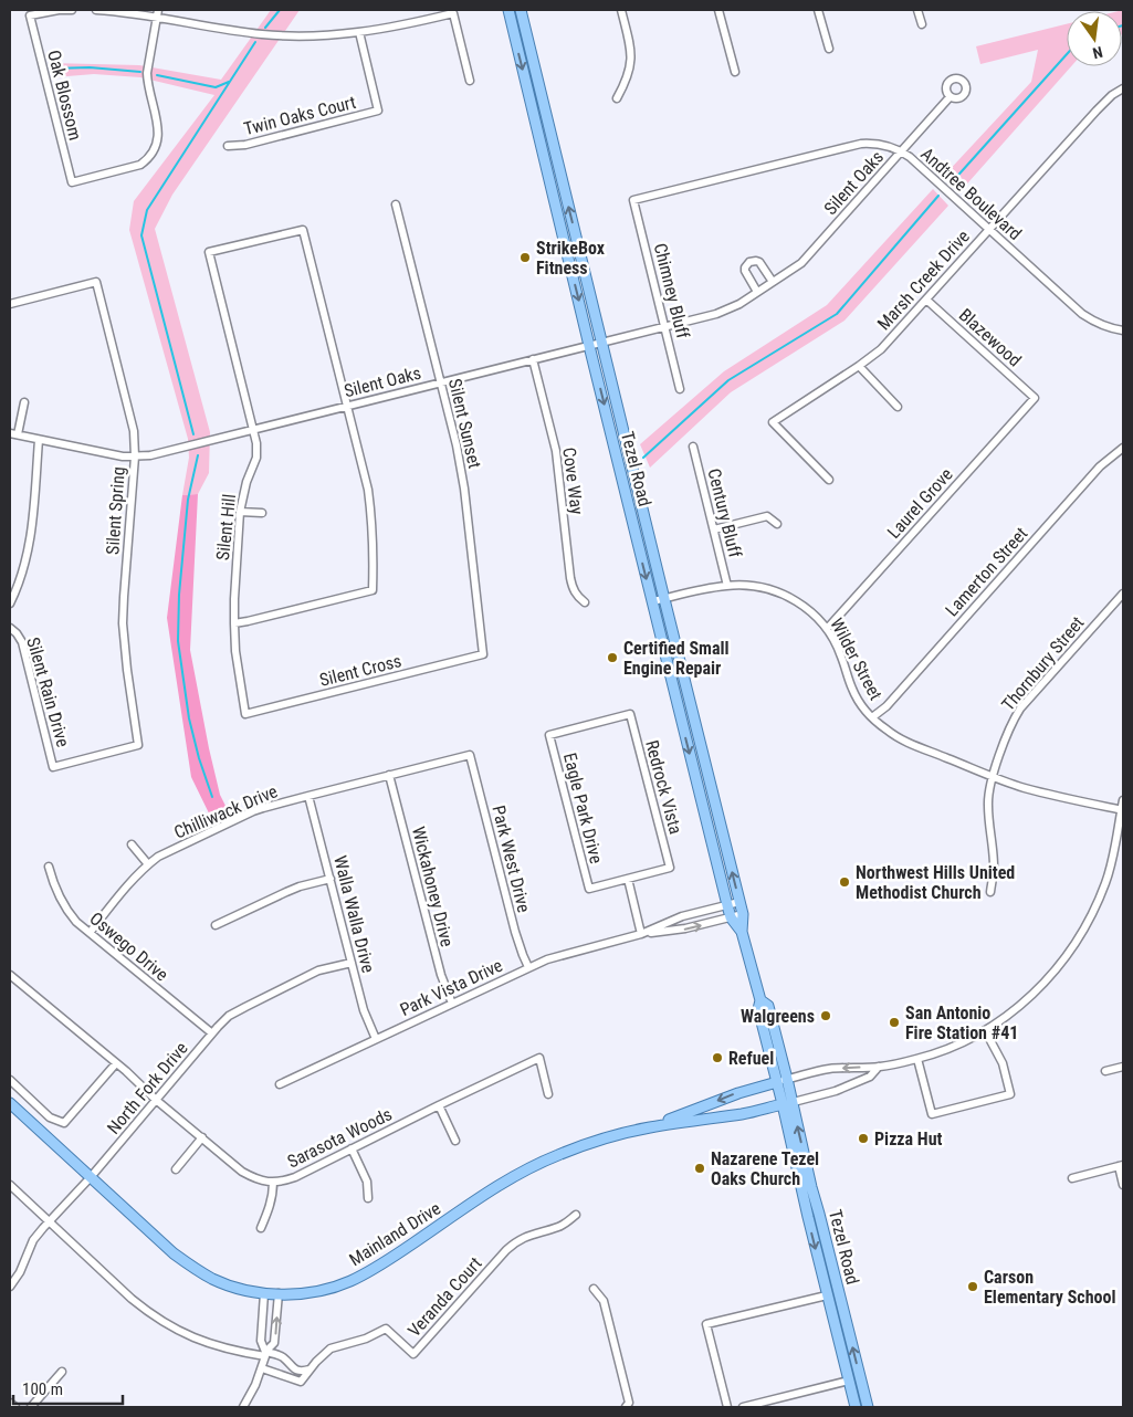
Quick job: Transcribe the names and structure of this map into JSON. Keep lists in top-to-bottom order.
{
  "streets": {
    "main road": ["Tezel Road", "Mainland Drive"],
    "street": [
      "Oak Blossom",
      "Twin Oaks Court",
      "Silent Oaks",
      "Andtree Boulevard",
      "Marsh Creek Drive",
      "Chimney Bluff",
      "Blazewood",
      "Silent Sunset",
      "Cove Way",
      "Laurel Grove",
      "Silent Spring",
      "Century Bluff",
      "Silent Hill",
      "Lamerton Street",
      "Wilder Street",
      "Thornbury Street",
      "Silent Cross",
      "Silent Rain Drive",
      "Redrock Vista",
      "Eagle Park Drive",
      "Chilliwack Drive",
      "Park West Drive",
      "Wickahoney Drive",
      "Walla Walla Drive",
      "Oswego Drive",
      "Park Vista Drive",
      "North Fork Drive",
      "Sarasota Woods",
      "Veranda Court"
    ]
  },
  "crossings": [
    ["Silent Oaks", "Andtree Boulevard"],
    ["Silent Oaks", "Chimney Bluff"],
    ["Silent Oaks", "Silent Sunset"],
    ["Silent Oaks", "Tezel Road"],
    ["Silent Oaks", "Cove Way"],
    ["Silent Oaks", "Silent Spring"],
    ["Silent Oaks", "Silent Hill"],
    ["Andtree Boulevard", "Marsh Creek Drive"],
    ["Andtree Boulevard", "Chimney Bluff"],
    ["Marsh Creek Drive", "Blazewood"],
    ["Blazewood", "Laurel Grove"],
    ["Silent Sunset", "Silent Cross"],
    ["Tezel Road", "Wilder Street"],
    ["Tezel Road", "Park Vista Drive"],
    ["Tezel Road", "Mainland Drive"],
    ["Laurel Grove", "Wilder Street"],
    ["Silent Spring", "Silent Rain Drive"],
    ["Century Bluff", "Wilder Street"],
    ["Silent Hill", "Silent Cross"],
    ["Lamerton Street", "Wilder Street"],
    ["Wilder Street", "Thornbury Street"],
    ["Redrock Vista", "Eagle Park Drive"],
    ["Chilliwack Drive", "Park West Drive"],
    ["Chilliwack Drive", "Wickahoney Drive"],
    ["Chilliwack Drive", "Walla Walla Drive"],
    ["Chilliwack Drive", "Oswego Drive"],
    ["Park West Drive", "Park Vista Drive"],
    ["Wickahoney Drive", "Park Vista Drive"],
    ["Walla Walla Drive", "Park Vista Drive"],
    ["Walla Walla Drive", "North Fork Drive"],
    ["Oswego Drive", "North Fork Drive"],
    ["North Fork Drive", "Sarasota Woods"],
    ["North Fork Drive", "Mainland Drive"]
  ],
  "places": [
    "StrikeBox Fitness",
    "Certified Small Engine Repair",
    "Northwest Hills United Methodist Church",
    "Walgreens",
    "San Antonio Fire Station #41",
    "Refuel",
    "Pizza Hut",
    "Nazarene Tezel Oaks Church",
    "Carson Elementary School"
  ],
  "scale_bar": "100 m",
  "north": "bottom"
}
